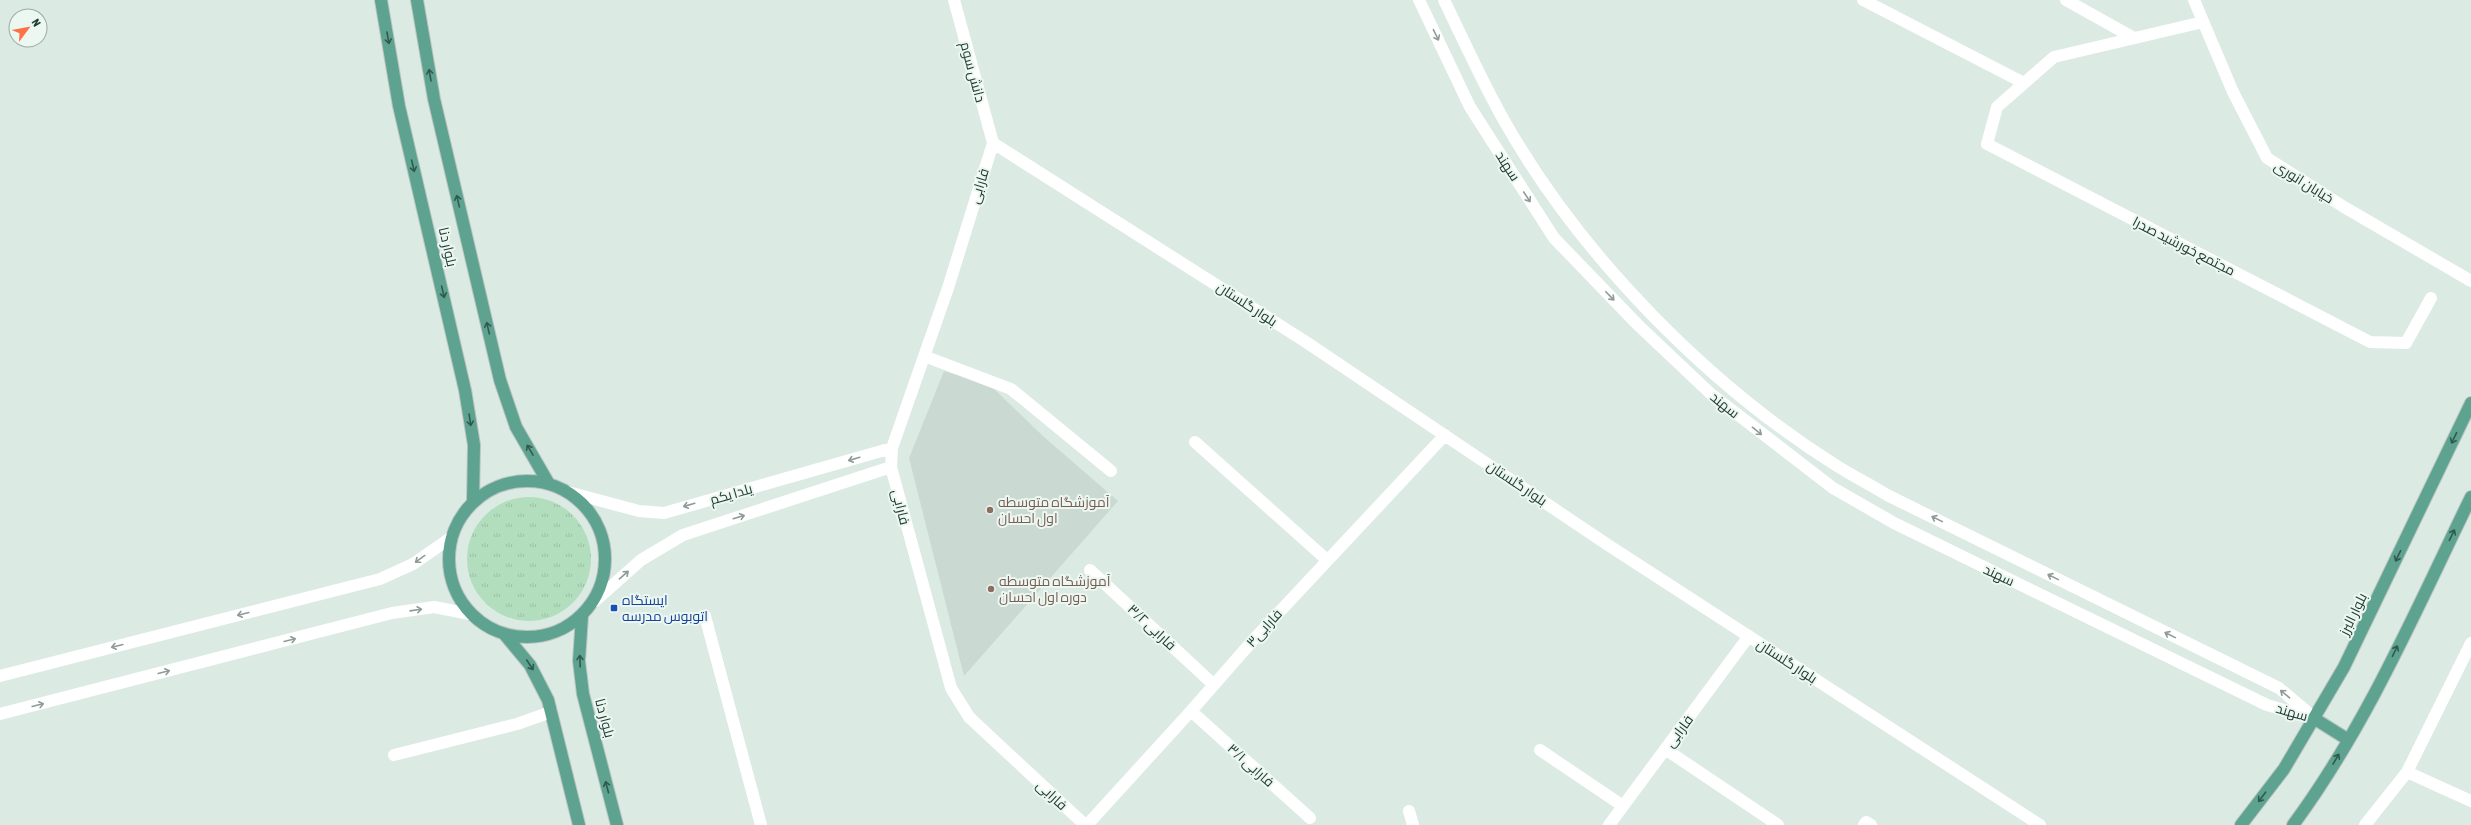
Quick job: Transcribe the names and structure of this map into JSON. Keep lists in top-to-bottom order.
{
  "streets": {
    "main road": ["بلوار دنا", "بلوار البرز"],
    "street": [
      "دانش سوم",
      "سهند",
      "خیابان انوری",
      "فارابی",
      "مجتمع خورشید صدرا",
      "بلوار گلستان",
      "یلدا یکم",
      "فارابی ۳/۲",
      "فارابی۳",
      "فارابی ۳/۱"
    ]
  },
  "crossings": [
    ["دانش سوم", "فارابی"],
    ["دانش سوم", "بلوار گلستان"],
    ["سهند", "بلوار البرز"],
    ["خیابان انوری", "مجتمع خورشید صدرا"],
    ["فارابی", "بلوار گلستان"],
    ["فارابی", "یلدا یکم"],
    ["فارابی", "فارابی۳"],
    ["بلوار گلستان", "فارابی۳"],
    ["فارابی ۳/۲", "فارابی۳"],
    ["فارابی۳", "فارابی ۳/۱"]
  ],
  "places": {
    "other": ["آموزشگاه متوسطه اول احسان", "آموزشگاه متوسطه دوره اول احسان"],
    "transit": ["ایستگاه اتوبوس مدرسه"]
  },
  "north": "top right"
}
